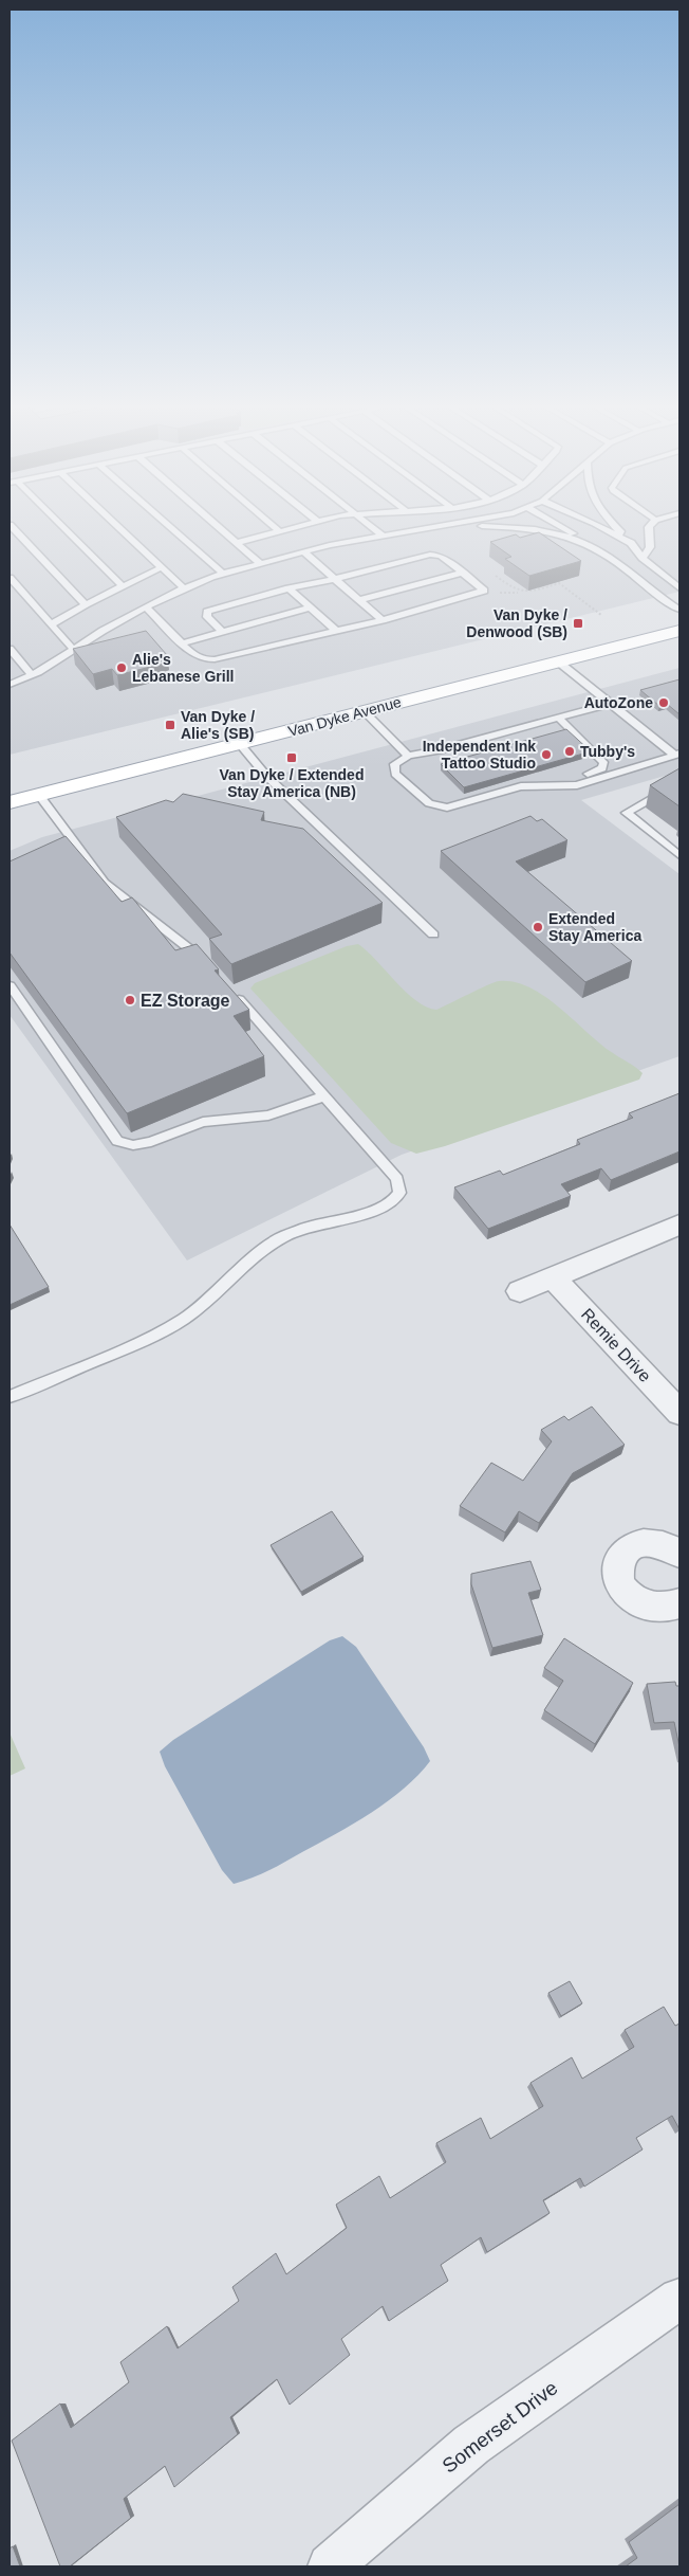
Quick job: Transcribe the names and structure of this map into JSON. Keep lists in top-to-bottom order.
{
  "streets": {
    "main road": ["Van Dyke Avenue"],
    "street": ["Remie Drive", "Somerset Drive"]
  },
  "places": {
    "transit": ["Van Dyke / Denwood (SB)", "Van Dyke / Alie's (SB)", "Van Dyke / Extended Stay America (NB)"],
    "other": [
      "Alie's Lebanese Grill",
      "AutoZone",
      "Tubby's",
      "Independent Ink Tattoo Studio",
      "Extended Stay America",
      "EZ Storage"
    ]
  }
}
